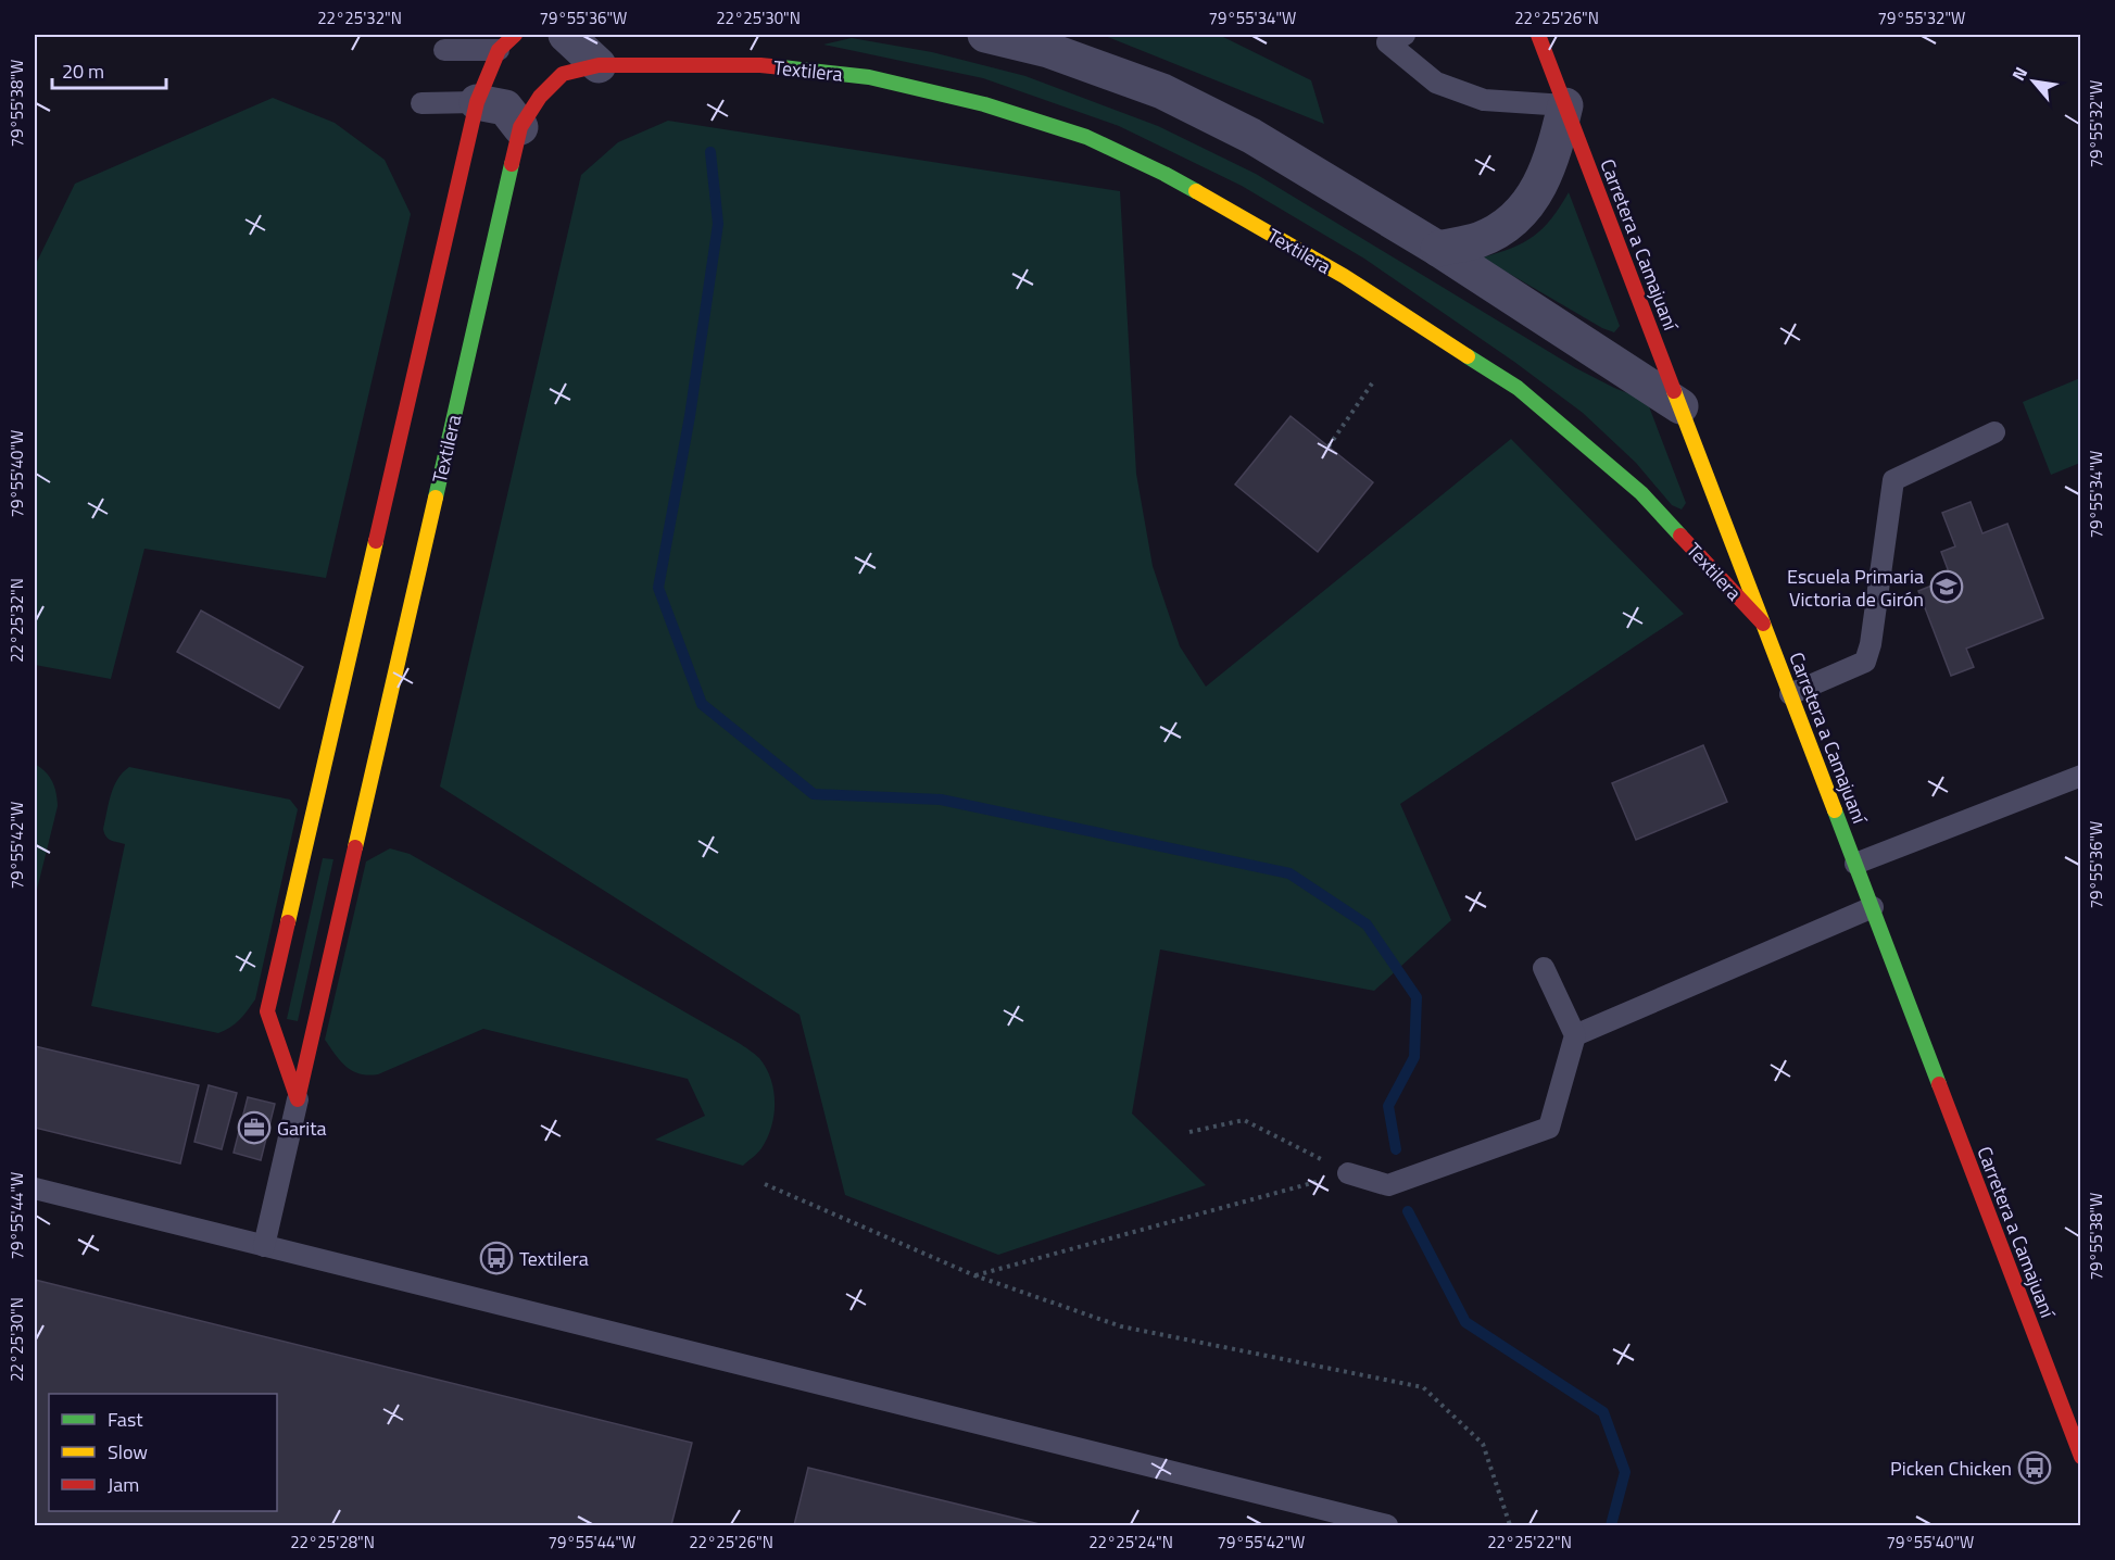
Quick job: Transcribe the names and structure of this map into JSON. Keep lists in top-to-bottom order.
{
  "streets": {
    "street": ["Textilera", "Carretera a Camajuaní"]
  },
  "crossings": [
    ["Textilera", "Carretera a Camajuaní"]
  ],
  "places": {
    "school or university": ["Escuela Primaria Victoria de Girón"],
    "office": ["Garita"],
    "bus stop": ["Textilera", "Picken Chicken"]
  },
  "legend": ["Fast", "Slow", "Jam"],
  "scale_bar": "20 m",
  "north": "top left",
  "coordinates": [
    "22°25'32\"N",
    "79°55'36\"W",
    "22°25'30\"N",
    "79°55'34\"W",
    "22°25'26\"N",
    "79°55'32\"W",
    "79°55'38\"W",
    "79°55'40\"W",
    "79°55'42\"W",
    "79°55'44\"W",
    "22°25'28\"N",
    "22°25'24\"N",
    "22°25'22\"N"
  ]
}
